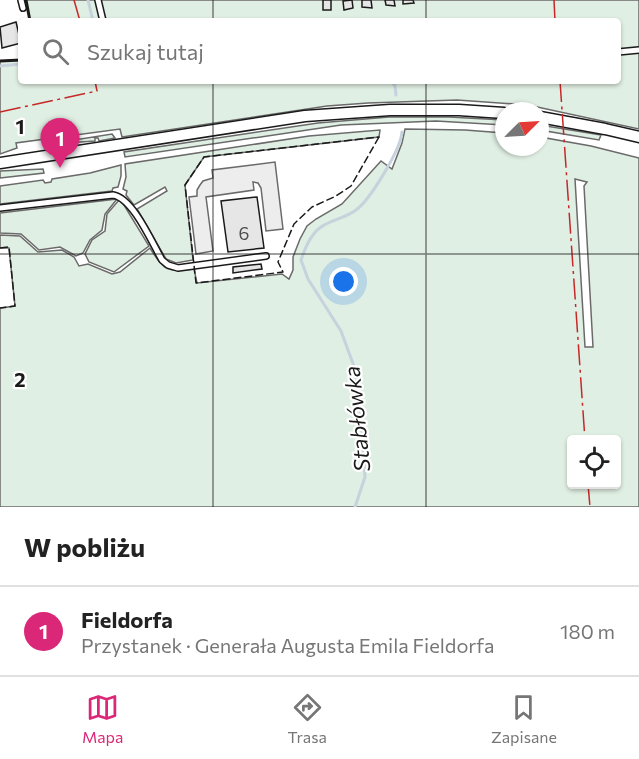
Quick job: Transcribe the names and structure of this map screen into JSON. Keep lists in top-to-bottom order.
{
  "water": ["Stabłówka"],
  "house_numbers": ["6"],
  "north": "top right",
  "page": {
    "search": "Szukaj tutaj",
    "pins": "1",
    "heading": "W pobliżu",
    "list": [
      {
        "mark": "1",
        "name": "Fieldorfa",
        "note": "Przystanek · Generała Augusta Emila Fieldorfa",
        "value": "180 m"
      }
    ],
    "nav": ["Mapa", "Trasa", "Zapisane"]
  },
  "grid": {
    "rows": ["1", "2"]
  }
}
